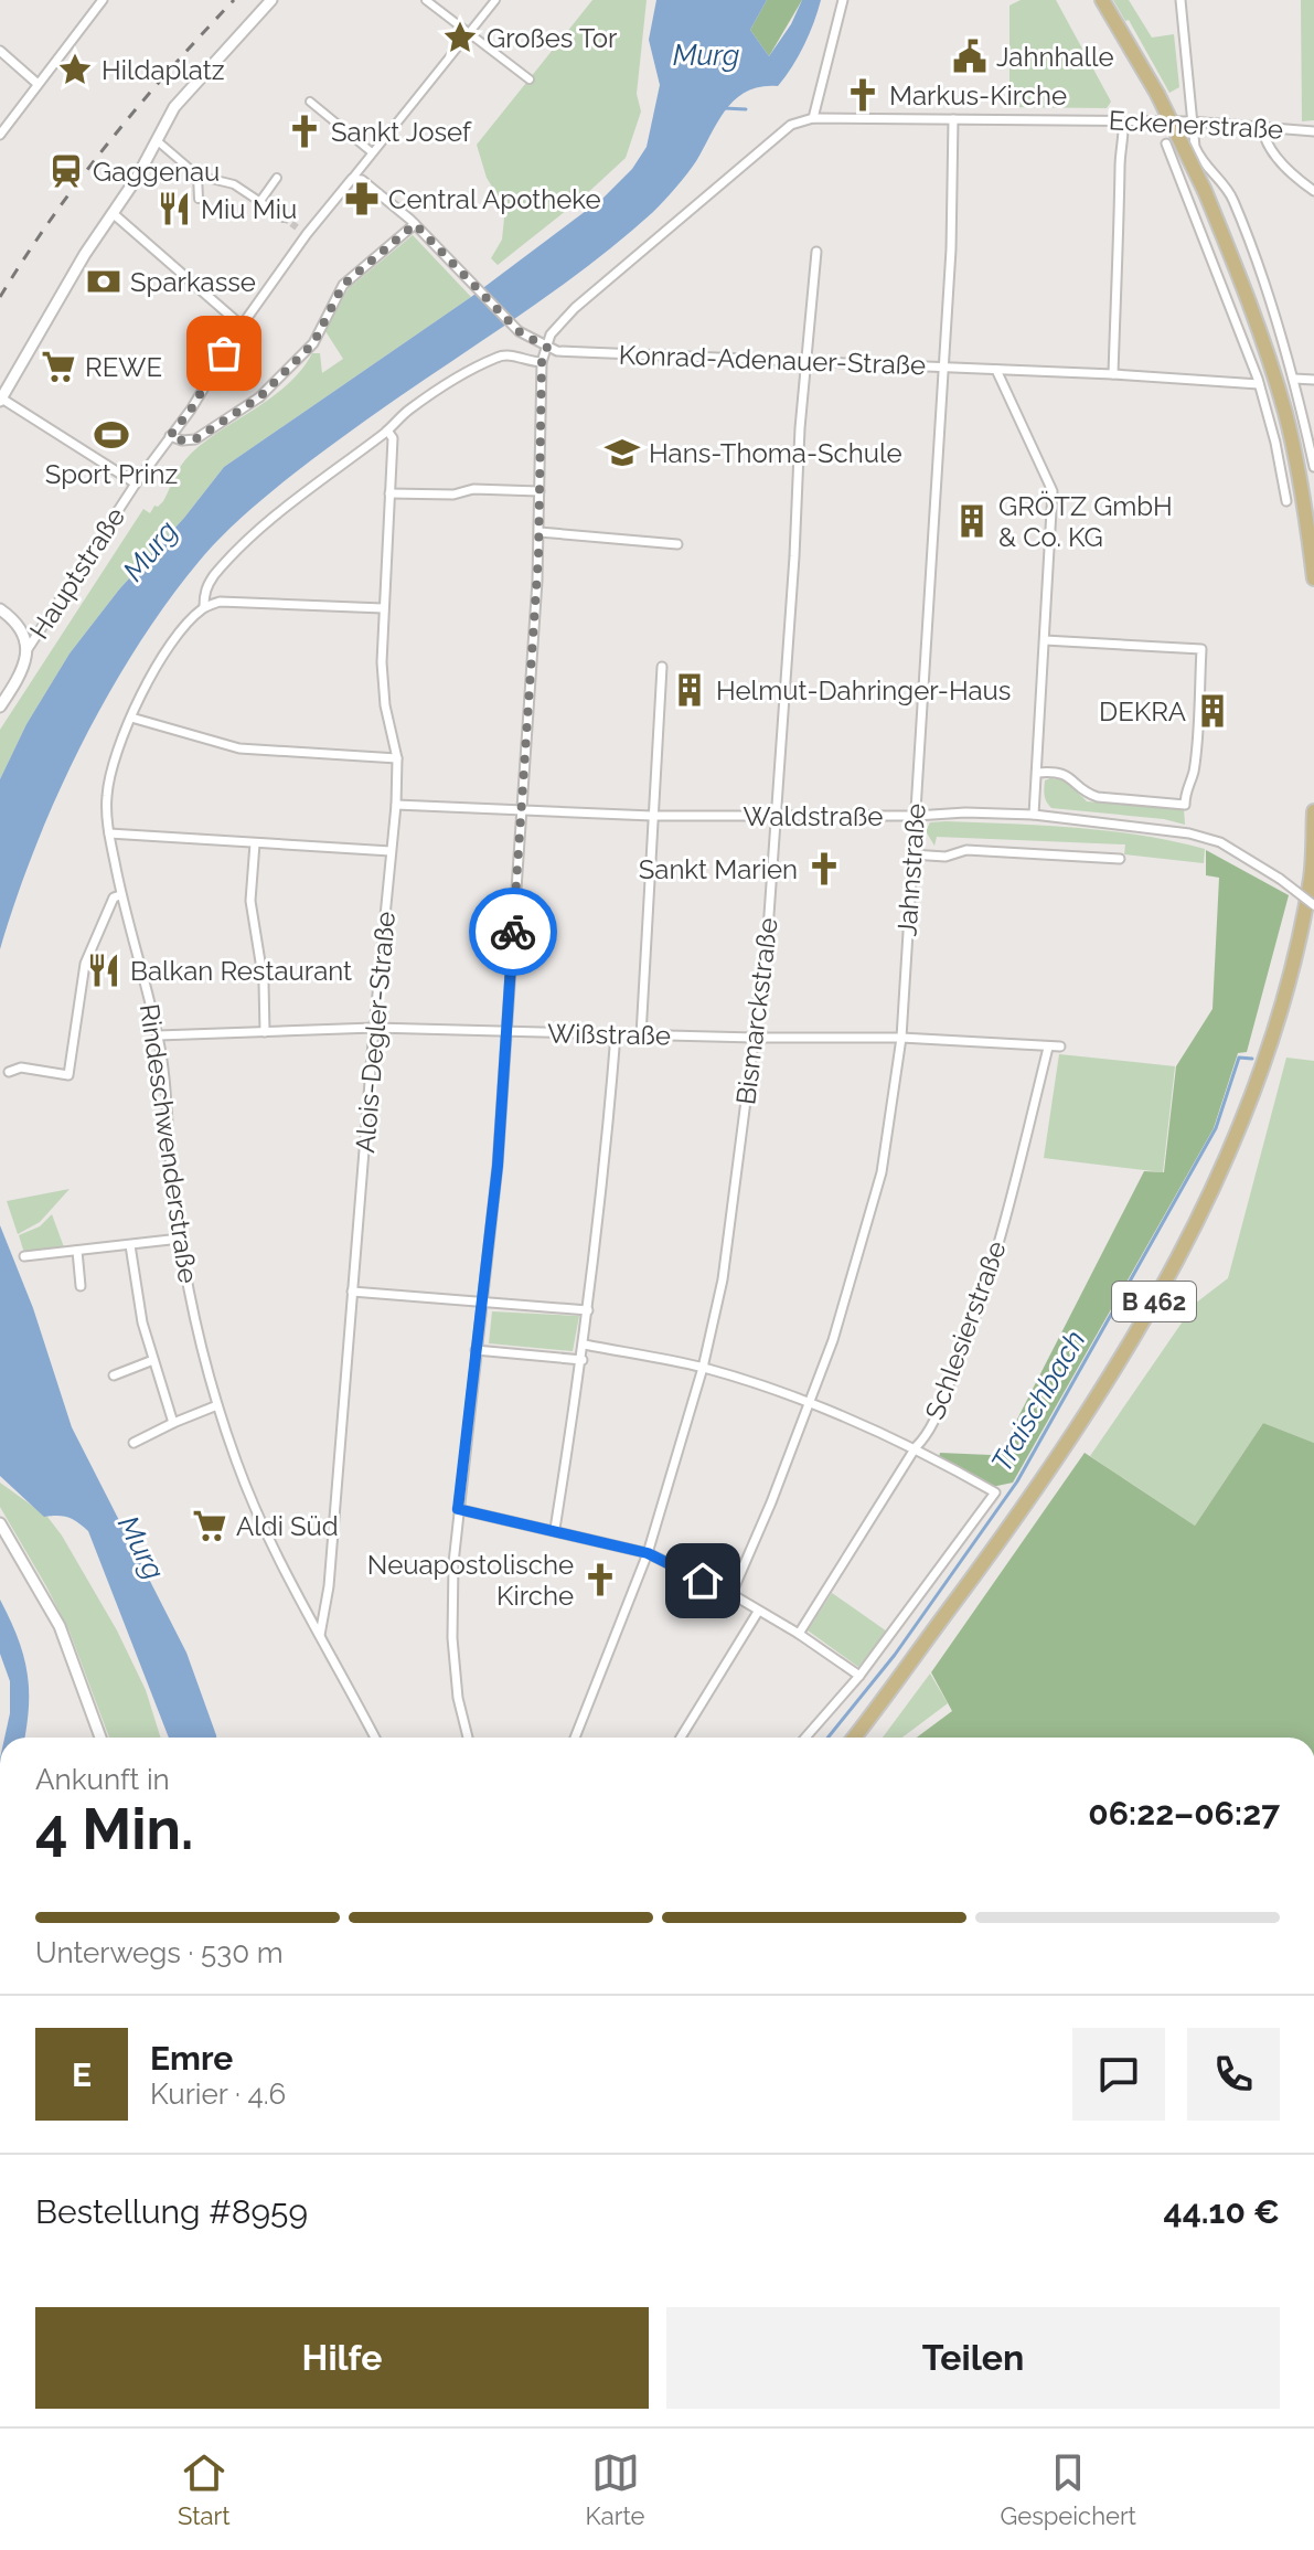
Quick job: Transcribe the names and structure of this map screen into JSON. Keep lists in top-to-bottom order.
{
  "streets": {
    "main road": ["B 462"],
    "street": [
      "Eckenerstraße",
      "Konrad-Adenauer-Straße",
      "Hauptstraße",
      "Waldstraße",
      "Jahnstraße",
      "Bismarckstraße",
      "Alois-Degler-Straße",
      "Wißstraße",
      "Rindeschwenderstraße",
      "Schlesierstraße"
    ]
  },
  "crossings": [
    ["Eckenerstraße", "Jahnstraße"],
    ["Konrad-Adenauer-Straße", "Hauptstraße"],
    ["Konrad-Adenauer-Straße", "Jahnstraße"],
    ["Konrad-Adenauer-Straße", "Bismarckstraße"],
    ["Waldstraße", "Jahnstraße"],
    ["Waldstraße", "Bismarckstraße"],
    ["Waldstraße", "Alois-Degler-Straße"],
    ["Jahnstraße", "Wißstraße"],
    ["Bismarckstraße", "Wißstraße"],
    ["Alois-Degler-Straße", "Wißstraße"],
    ["Alois-Degler-Straße", "Rindeschwenderstraße"],
    ["Wißstraße", "Rindeschwenderstraße"],
    ["Wißstraße", "Schlesierstraße"]
  ],
  "water": ["Murg", "Traischbach"],
  "places": {
    "place": ["Großes Tor", "Hildaplatz"],
    "public building": ["Jahnhalle"],
    "church": [
      "Markus-Kirche",
      "Sankt Josef",
      "Sankt Marien",
      "Neuapostolische Kirche"
    ],
    "station": ["Gaggenau"],
    "pharmacy": ["Central Apotheke"],
    "restaurant": ["Miu Miu", "Balkan Restaurant"],
    "bank": ["Sparkasse"],
    "supermarket": ["REWE", "Aldi Süd"],
    "sports": ["Sport Prinz"],
    "school or university": ["Hans-Thoma-Schule"],
    "building": ["GRÖTZ GmbH & Co. KG", "Helmut-Dahringer-Haus", "DEKRA"]
  },
  "page": {
    "heading": ["4 Min.", "Ankunft in", "06:22–06:27"],
    "panel": [
      "Emre",
      "Kurier · 4.6",
      "Bestellung #8959",
      "44.10 €"
    ],
    "bar": "Unterwegs · 530 m",
    "round": "E",
    "buttons": ["Hilfe", "Teilen"],
    "tabs": ["Start", "Karte", "Gespeichert"]
  }
}
